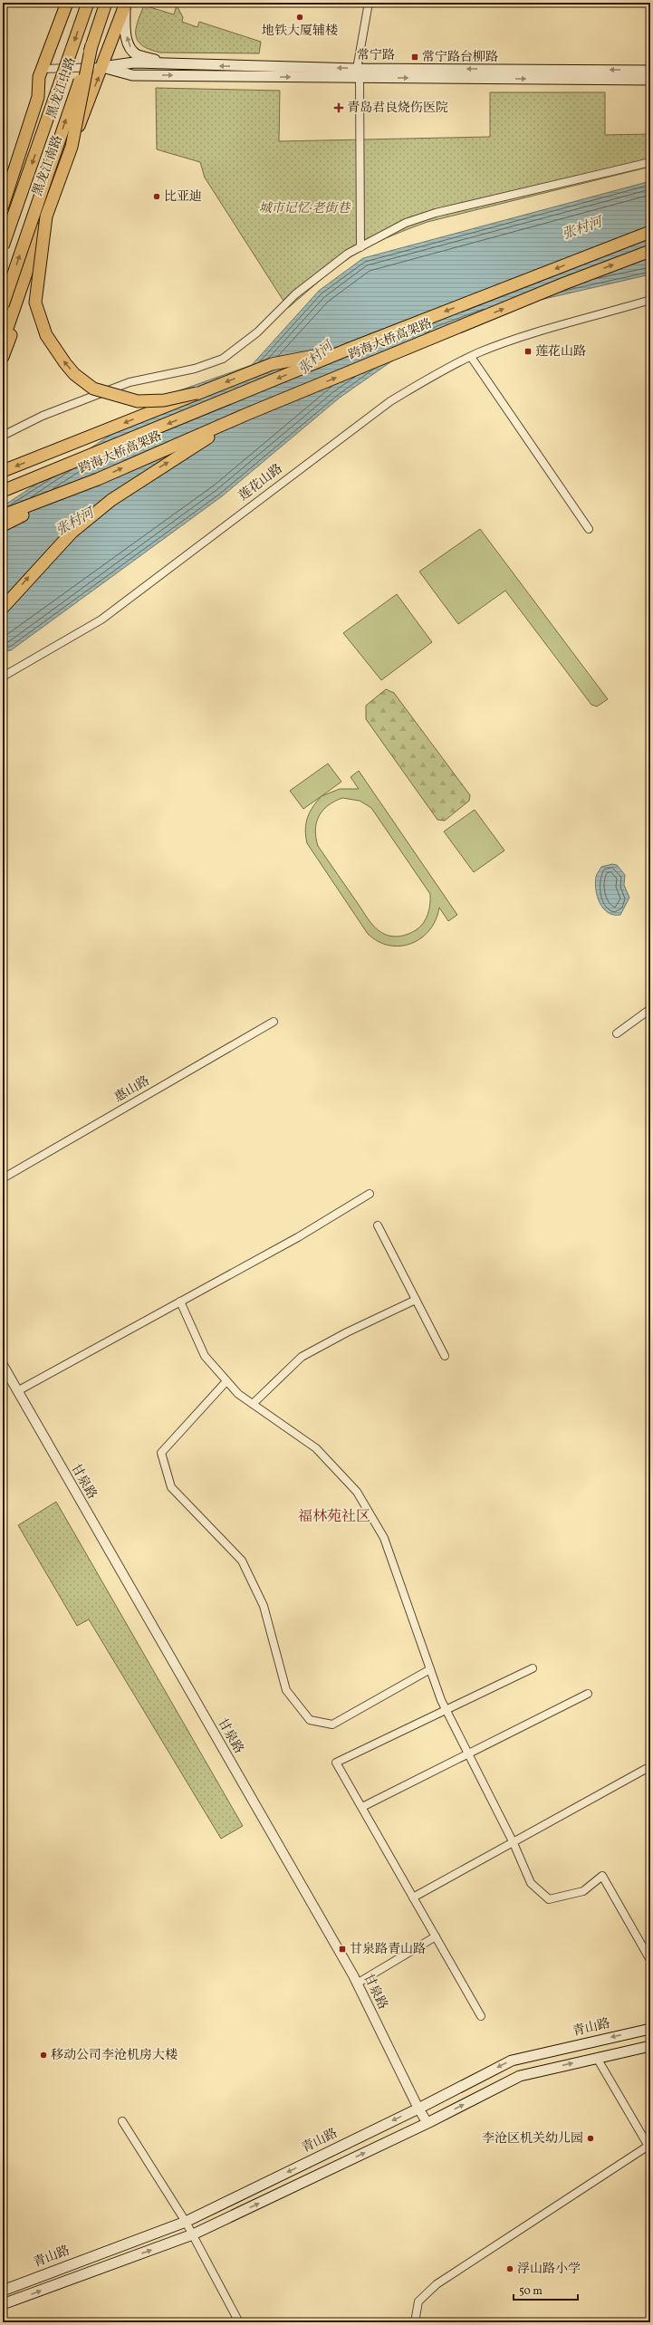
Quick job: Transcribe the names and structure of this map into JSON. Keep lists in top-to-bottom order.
{
  "streets": {
    "highway": ["黑龙江中路", "黑龙江南路", "跨海大桥高架路"],
    "main road": ["常宁路", "青山路"],
    "street": ["莲花山路", "惠山路", "甘泉路"]
  },
  "crossings": [
    ["常宁路", "黑龙江南路"],
    ["甘泉路", "青山路"]
  ],
  "districts": ["福林苑社区"],
  "water": ["张村河"],
  "parks": ["城市记忆·老街巷"],
  "places": {
    "other": [
      "地铁大厦辅楼",
      "比亚迪",
      "移动公司李沧机房大楼",
      "李沧区机关幼儿园",
      "浮山路小学"
    ],
    "transit": ["常宁路台柳路", "莲花山路", "甘泉路青山路"],
    "health": ["青岛君良烧伤医院"]
  },
  "scale_bar": "50 m"
}
